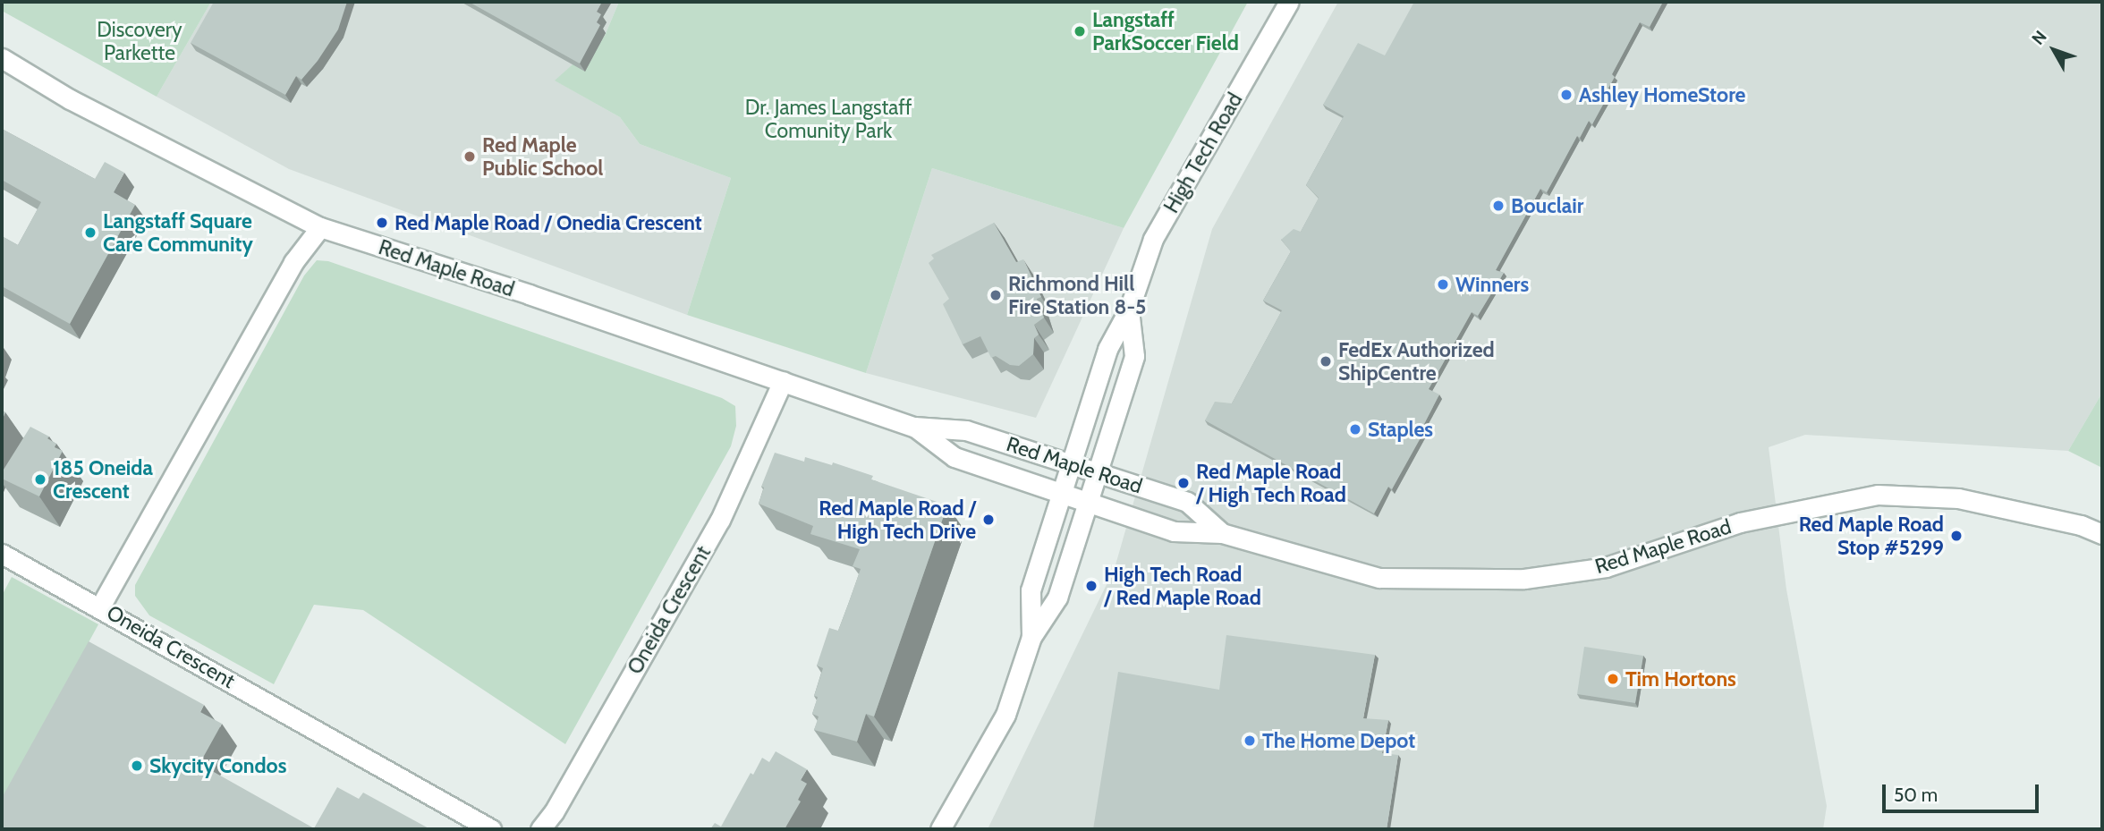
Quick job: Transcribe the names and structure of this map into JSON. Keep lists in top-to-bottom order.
{
  "streets": {
    "street": ["High Tech Road", "Red Maple Road", "Oneida Crescent"]
  },
  "crossings": [
    ["High Tech Road", "Red Maple Road"],
    ["Red Maple Road", "Oneida Crescent"]
  ],
  "parks": ["Discovery Parkette", "Dr. James Langstaff Comunity Park"],
  "places": [
    "Langstaff ParkSoccer Field",
    "Ashley HomeStore",
    "Red Maple Public School",
    "Bouclair",
    "Red Maple Road / Onedia Crescent",
    "Langstaff Square Care Community",
    "Winners",
    "Richmond Hill Fire Station 8-5",
    "FedEx Authorized ShipCentre",
    "Staples",
    "185 Oneida Crescent",
    "Red Maple Road / High Tech Road",
    "Red Maple Road / High Tech Drive",
    "Red Maple Road Stop #5299",
    "High Tech Road / Red Maple Road",
    "Tim Hortons",
    "The Home Depot",
    "Skycity Condos"
  ],
  "scale_bar": "50 m",
  "north": "top left"
}
